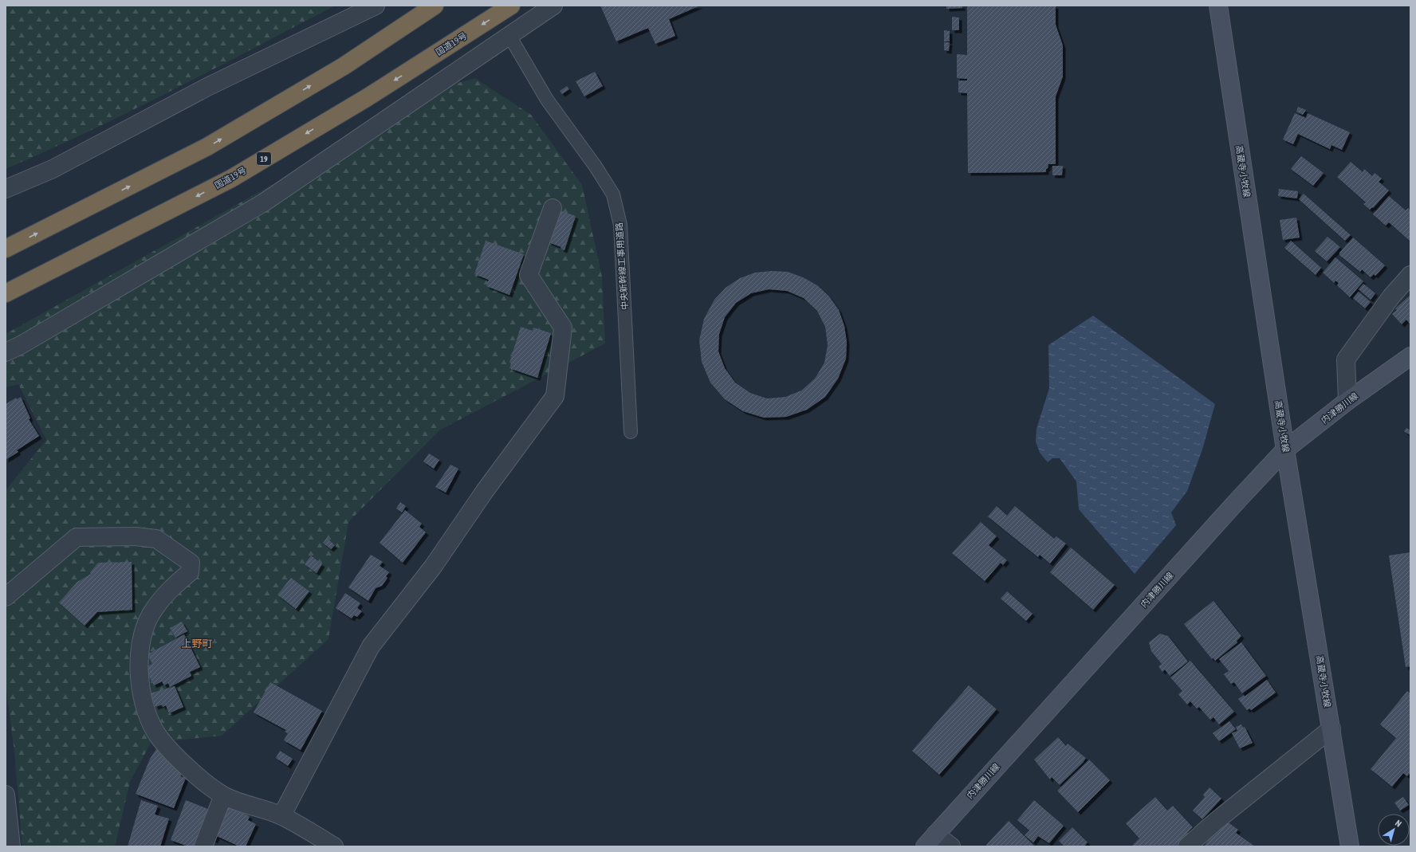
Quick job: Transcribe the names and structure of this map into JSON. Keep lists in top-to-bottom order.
{
  "streets": {
    "highway": ["国道19号", "19"],
    "main road": ["高蔵寺小牧線", "内津勝川線"],
    "lane": ["中央新幹線工事用道路"]
  },
  "crossings": [
    ["高蔵寺小牧線", "内津勝川線"]
  ],
  "districts": ["上野町"],
  "north": "top right"
}
